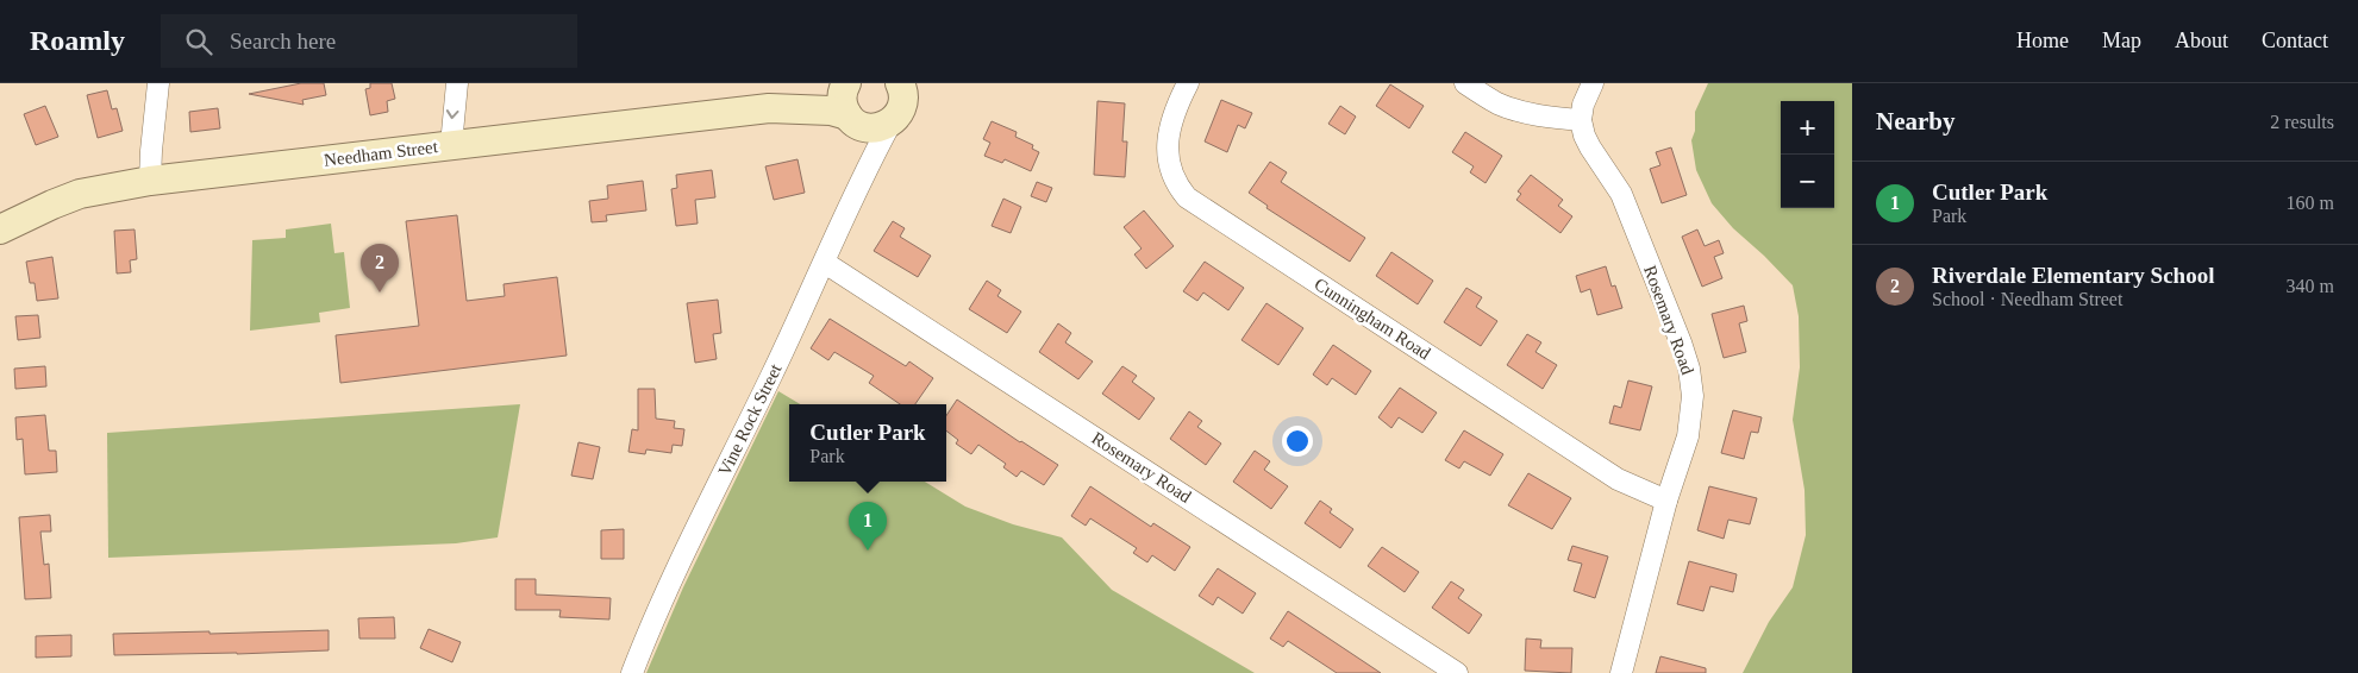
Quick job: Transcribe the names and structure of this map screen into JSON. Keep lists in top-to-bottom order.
{
  "streets": {
    "main road": ["Needham Street"],
    "street": ["Cunningham Road", "Rosemary Road", "Vine Rock Street"]
  },
  "crossings": [
    ["Needham Street", "Vine Rock Street"],
    ["Cunningham Road", "Rosemary Road"],
    ["Rosemary Road", "Vine Rock Street"]
  ],
  "page": {
    "header": "Roamly",
    "search": "Search here",
    "nav": [
      "Home",
      "Map",
      "About",
      "Contact"
    ],
    "heading": ["Nearby", "2 results"],
    "map_buttons": ["+", "−"],
    "list": [
      {
        "mark": "1",
        "name": "Cutler Park",
        "note": "Park",
        "value": "160 m"
      },
      {
        "mark": "2",
        "name": "Riverdale Elementary School",
        "note": "School · Needham Street",
        "value": "340 m"
      }
    ],
    "pins": ["2", "1"],
    "popup": ["Cutler Park", "Park"]
  }
}
